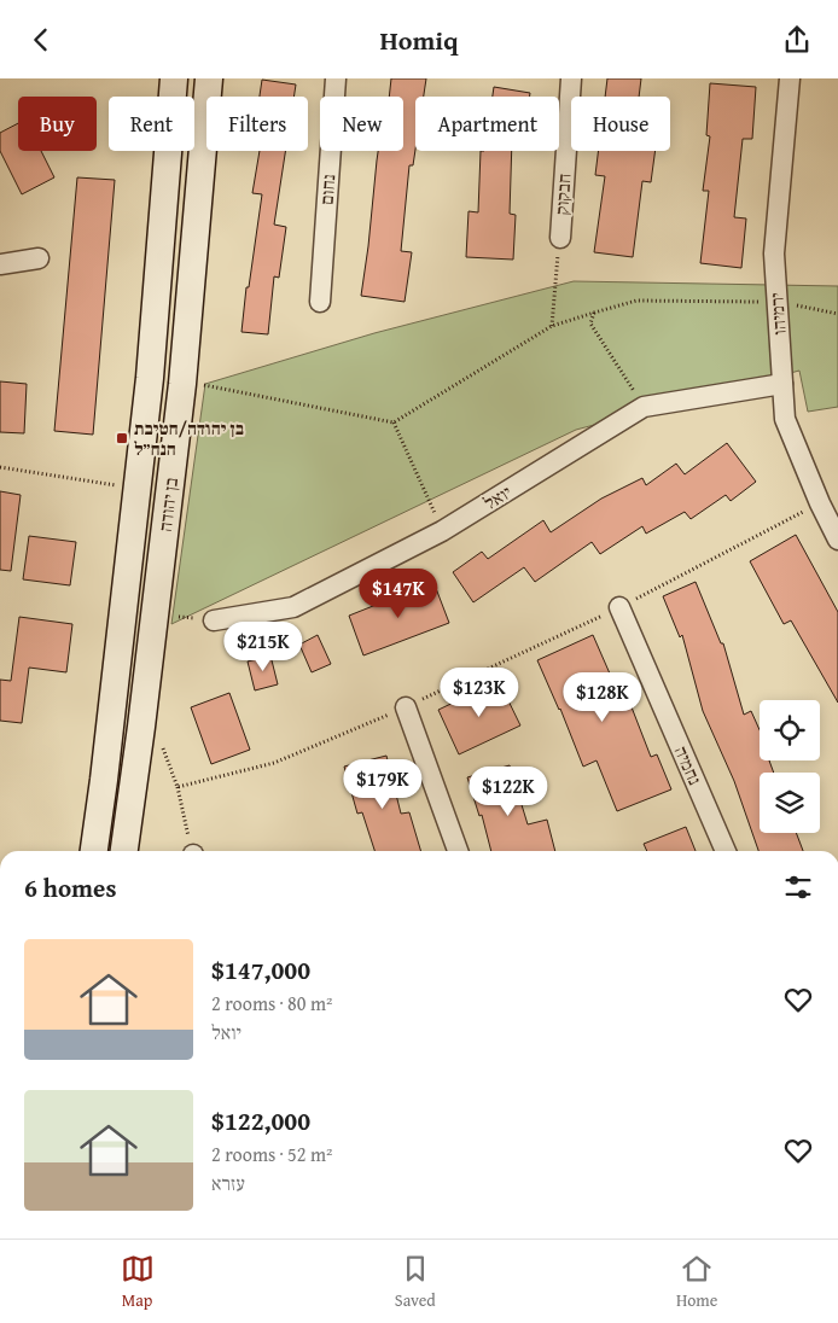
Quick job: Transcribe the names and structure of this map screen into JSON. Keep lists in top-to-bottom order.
{
  "streets": {
    "street": [
      "נחום",
      "חבקוק",
      "ירמיהו",
      "יואל",
      "בן יהודה",
      "נחמיה"
    ]
  },
  "crossings": [
    ["ירמיהו", "יואל"]
  ],
  "places": {
    "transit": ["בן יהודה/חטיבת הנח״ל"]
  },
  "page": {
    "header": "Homiq",
    "chip": [
      "Buy",
      "Rent",
      "Filters",
      "New",
      "Apartment",
      "House"
    ],
    "price": [
      "$147K",
      "$215K",
      "$123K",
      "$128K",
      "$179K",
      "$122K"
    ],
    "heading": "6 homes",
    "list": [
      {
        "name": "$147,000",
        "note": "2 rooms · 80 m² · יואל"
      },
      {
        "name": "$122,000",
        "note": "2 rooms · 52 m² · עזרא"
      }
    ],
    "tabs": ["Map", "Saved", "Home"]
  }
}
